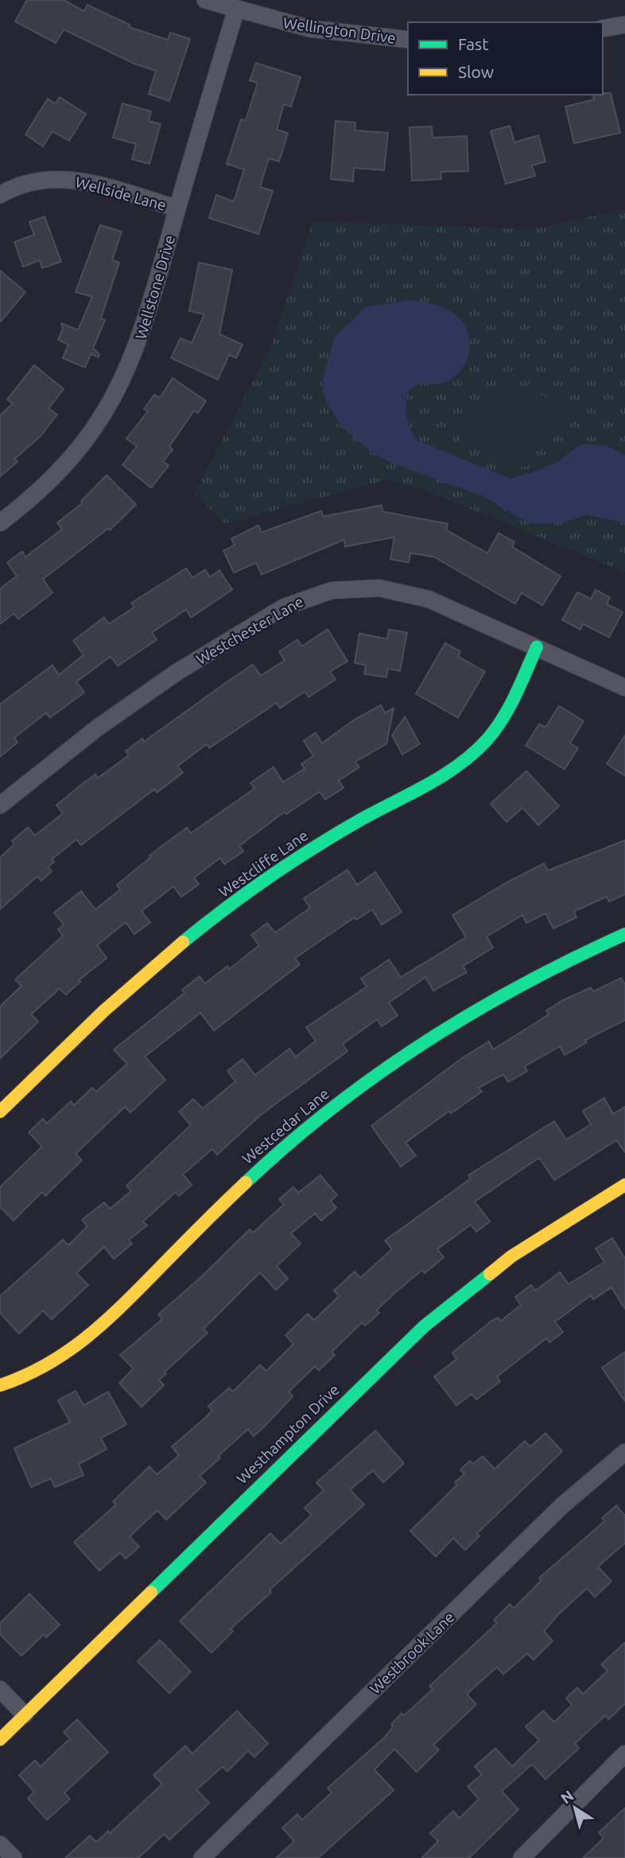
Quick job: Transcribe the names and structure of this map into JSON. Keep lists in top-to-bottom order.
{
  "streets": {
    "street": [
      "Wellington Drive",
      "Wellside Lane",
      "Wellstone Drive",
      "Westchester Lane",
      "Westcliffe Lane",
      "Westcedar Lane",
      "Westhampton Drive",
      "Westbrook Lane"
    ]
  },
  "crossings": [
    ["Wellington Drive", "Wellstone Drive"],
    ["Wellside Lane", "Wellstone Drive"],
    ["Westchester Lane", "Westcliffe Lane"]
  ],
  "legend": ["Fast", "Slow"],
  "north": "top left"
}
